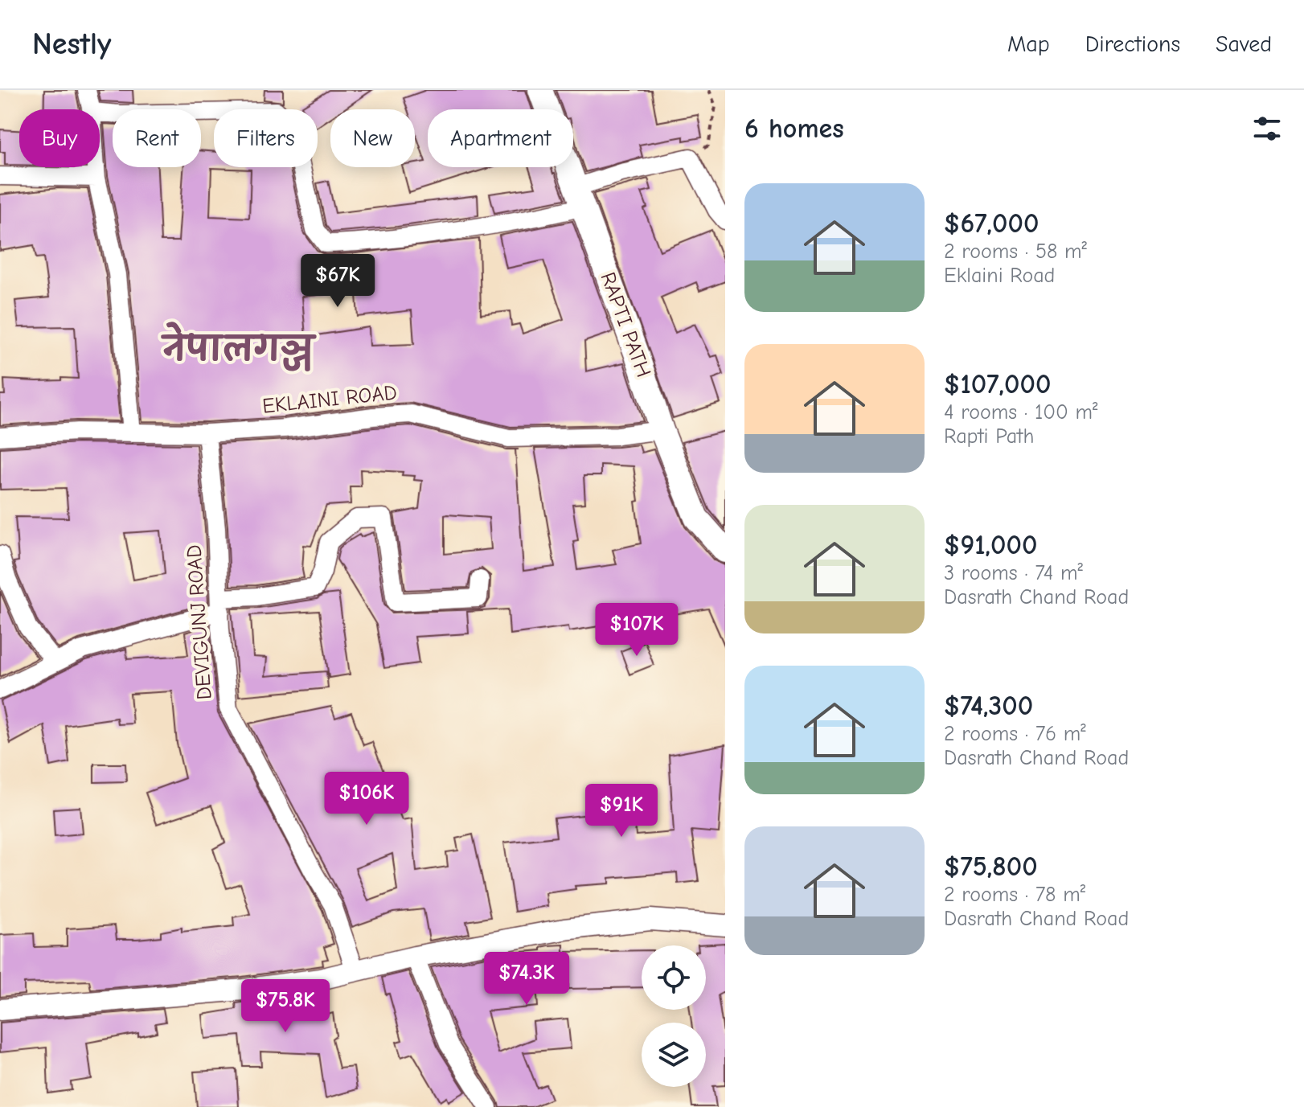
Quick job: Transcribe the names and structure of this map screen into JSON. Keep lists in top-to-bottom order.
{
  "streets": {
    "main road": ["RAPTI PATH"],
    "street": ["EKLAINI ROAD", "DEVIGUNJ ROAD"]
  },
  "crossings": [
    ["RAPTI PATH", "EKLAINI ROAD"],
    ["EKLAINI ROAD", "DEVIGUNJ ROAD"]
  ],
  "districts": ["नेपालगञ्ज"],
  "page": {
    "header": "Nestly",
    "nav": ["Map", "Directions", "Saved"],
    "heading": "6 homes",
    "chip": [
      "Buy",
      "Rent",
      "Filters",
      "New",
      "Apartment"
    ],
    "list": [
      {
        "name": "$67,000",
        "note": "2 rooms · 58 m² · Eklaini Road"
      },
      {
        "name": "$107,000",
        "note": "4 rooms · 100 m² · Rapti Path"
      },
      {
        "name": "$91,000",
        "note": "3 rooms · 74 m² · Dasrath Chand Road"
      },
      {
        "name": "$74,300",
        "note": "2 rooms · 76 m² · Dasrath Chand Road"
      },
      {
        "name": "$75,800",
        "note": "2 rooms · 78 m² · Dasrath Chand Road"
      }
    ],
    "price": [
      "$67K",
      "$107K",
      "$106K",
      "$91K",
      "$74.3K",
      "$75.8K"
    ]
  }
}
